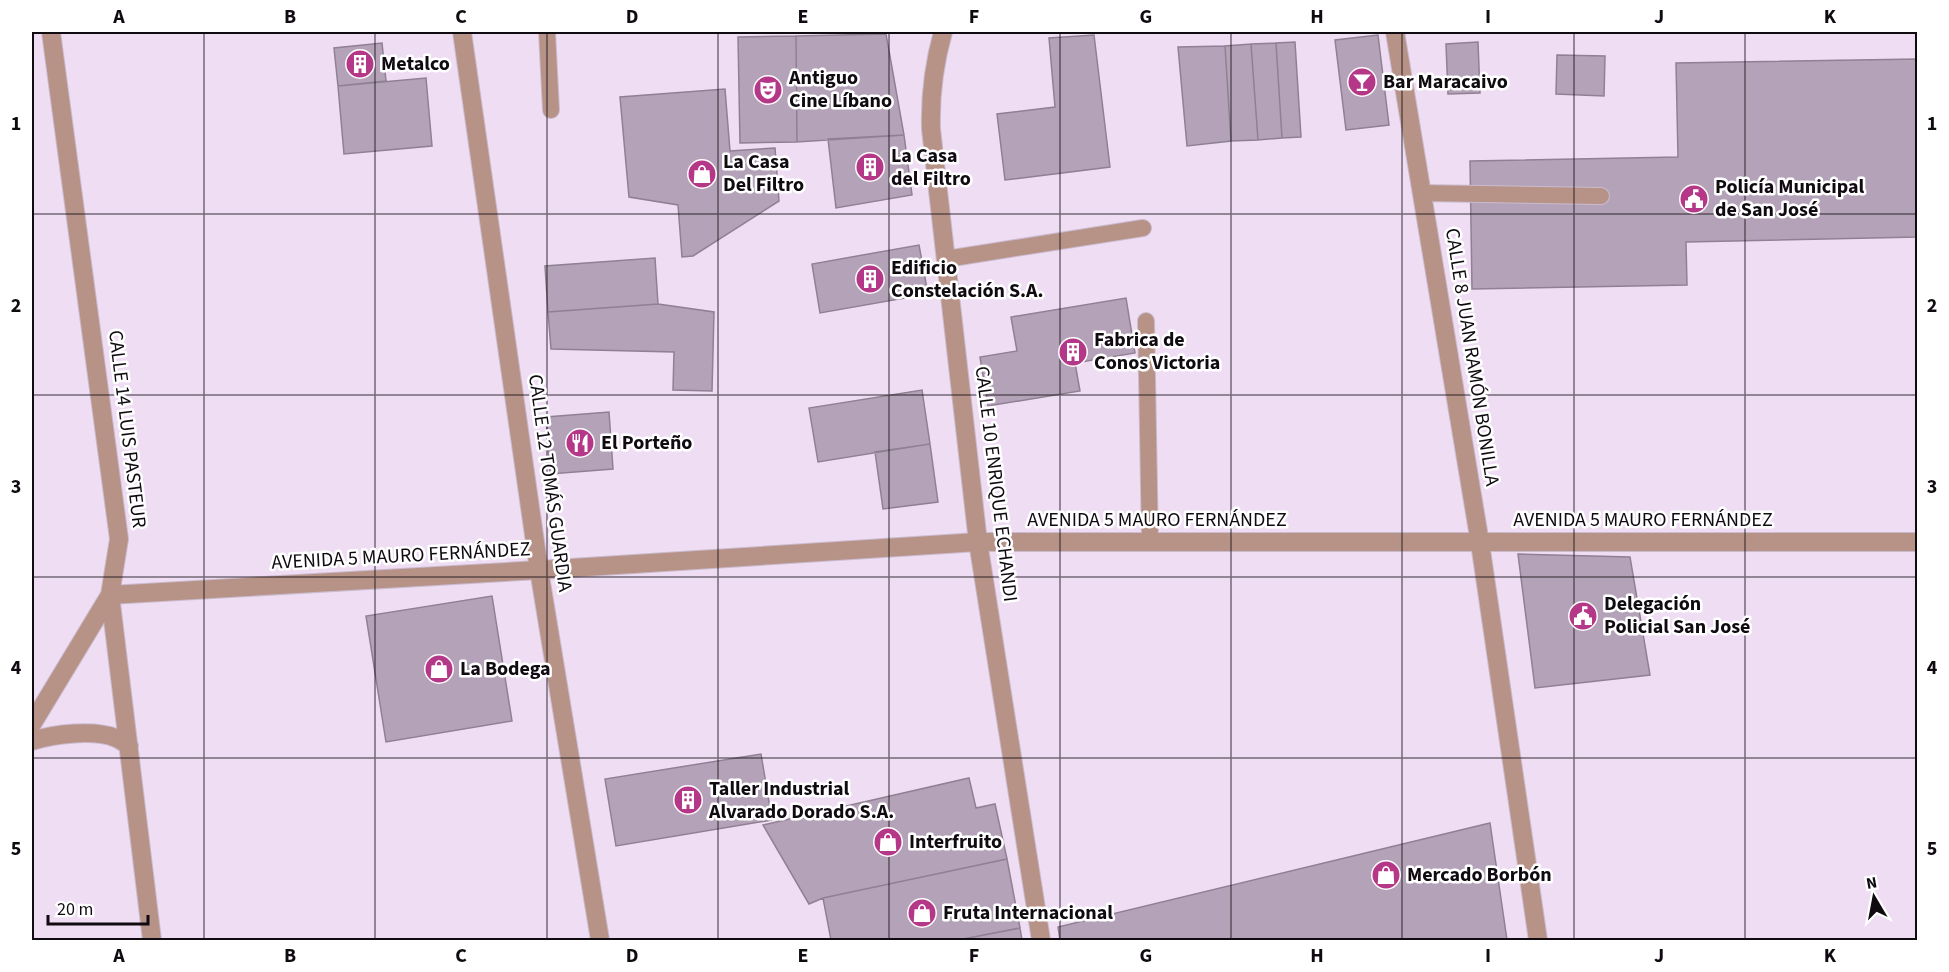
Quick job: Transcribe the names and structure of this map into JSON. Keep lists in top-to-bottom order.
{
  "streets": {
    "street": [
      "CALLE 8 JUAN RAMÓN BONILLA",
      "CALLE 14 LUIS PASTEUR",
      "CALLE 12 TOMÁS GUARDIA",
      "CALLE 10 ENRIQUE ECHANDI",
      "AVENIDA 5 MAURO FERNÁNDEZ"
    ]
  },
  "crossings": [
    ["CALLE 8 JUAN RAMÓN BONILLA", "AVENIDA 5 MAURO FERNÁNDEZ"],
    ["CALLE 14 LUIS PASTEUR", "AVENIDA 5 MAURO FERNÁNDEZ"],
    ["CALLE 12 TOMÁS GUARDIA", "AVENIDA 5 MAURO FERNÁNDEZ"],
    ["CALLE 10 ENRIQUE ECHANDI", "AVENIDA 5 MAURO FERNÁNDEZ"]
  ],
  "places": {
    "building": [
      "Metalco",
      "La Casa del Filtro",
      "Edificio Constelación S.A.",
      "Fabrica de Conos Victoria",
      "Taller Industrial Alvarado Dorado S.A."
    ],
    "bar": ["Bar Maracaivo"],
    "theatre": ["Antiguo Cine Líbano"],
    "shop": [
      "La Casa Del Filtro",
      "La Bodega",
      "Interfruito",
      "Mercado Borbón",
      "Fruta Internacional"
    ],
    "public building": ["Policía Municipal de San José", "Delegación Policial San José"],
    "restaurant": ["El Porteño"]
  },
  "scale_bar": "20 m",
  "north": "top",
  "grid": {
    "columns": [
      "A",
      "B",
      "C",
      "D",
      "E",
      "F",
      "G",
      "H",
      "I",
      "J",
      "K"
    ],
    "rows": [
      "1",
      "2",
      "3",
      "4",
      "5"
    ]
  }
}
